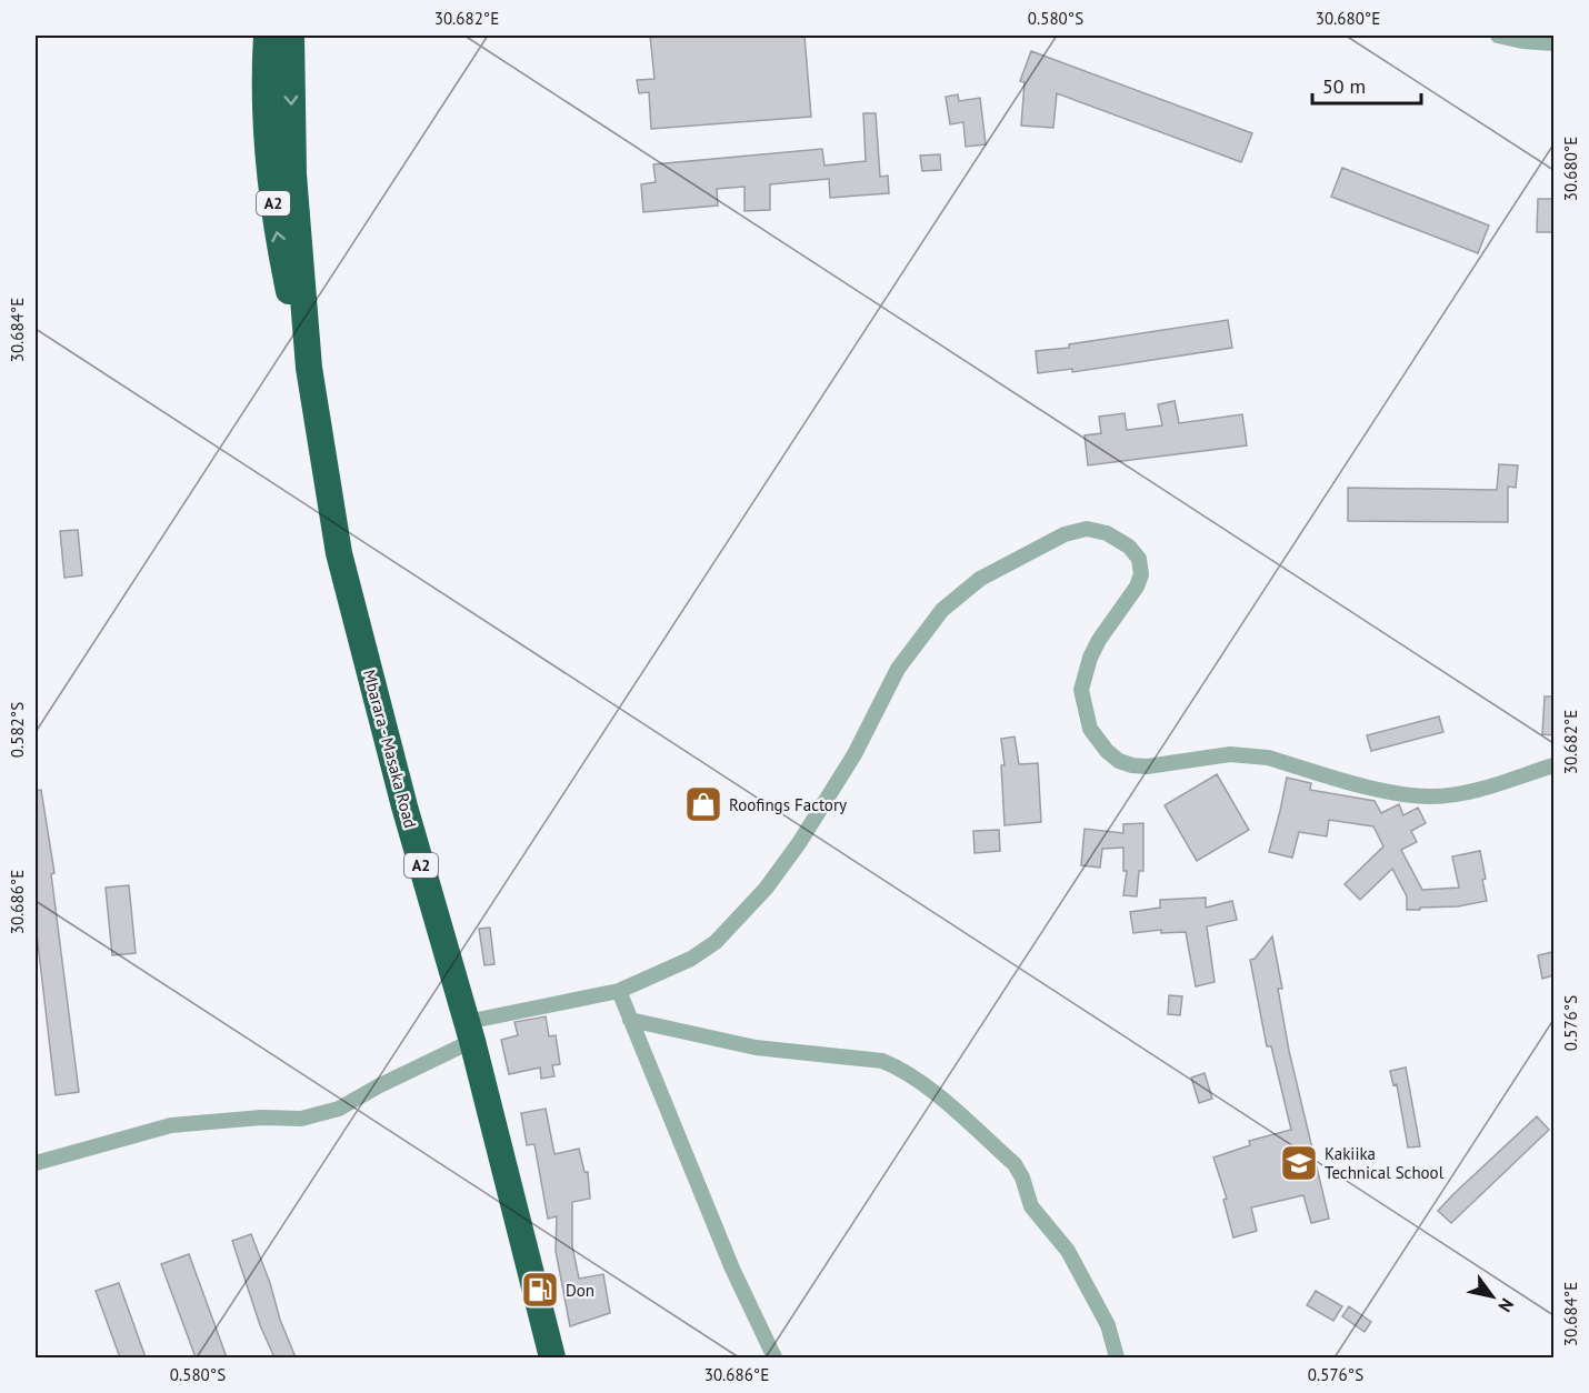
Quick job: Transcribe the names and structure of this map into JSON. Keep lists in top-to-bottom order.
{
  "streets": {
    "highway": ["A2", "Mbarara - Masaka Road"]
  },
  "places": {
    "shop": ["Roofings Factory"],
    "school or university": ["Kakiika Technical School"],
    "fuel station": ["Don"]
  },
  "scale_bar": "50 m",
  "north": "bottom right",
  "coordinates": [
    "30.682°E",
    "0.580°S",
    "30.680°E",
    "30.684°E",
    "0.582°S",
    "30.686°E",
    "0.576°S"
  ]
}
